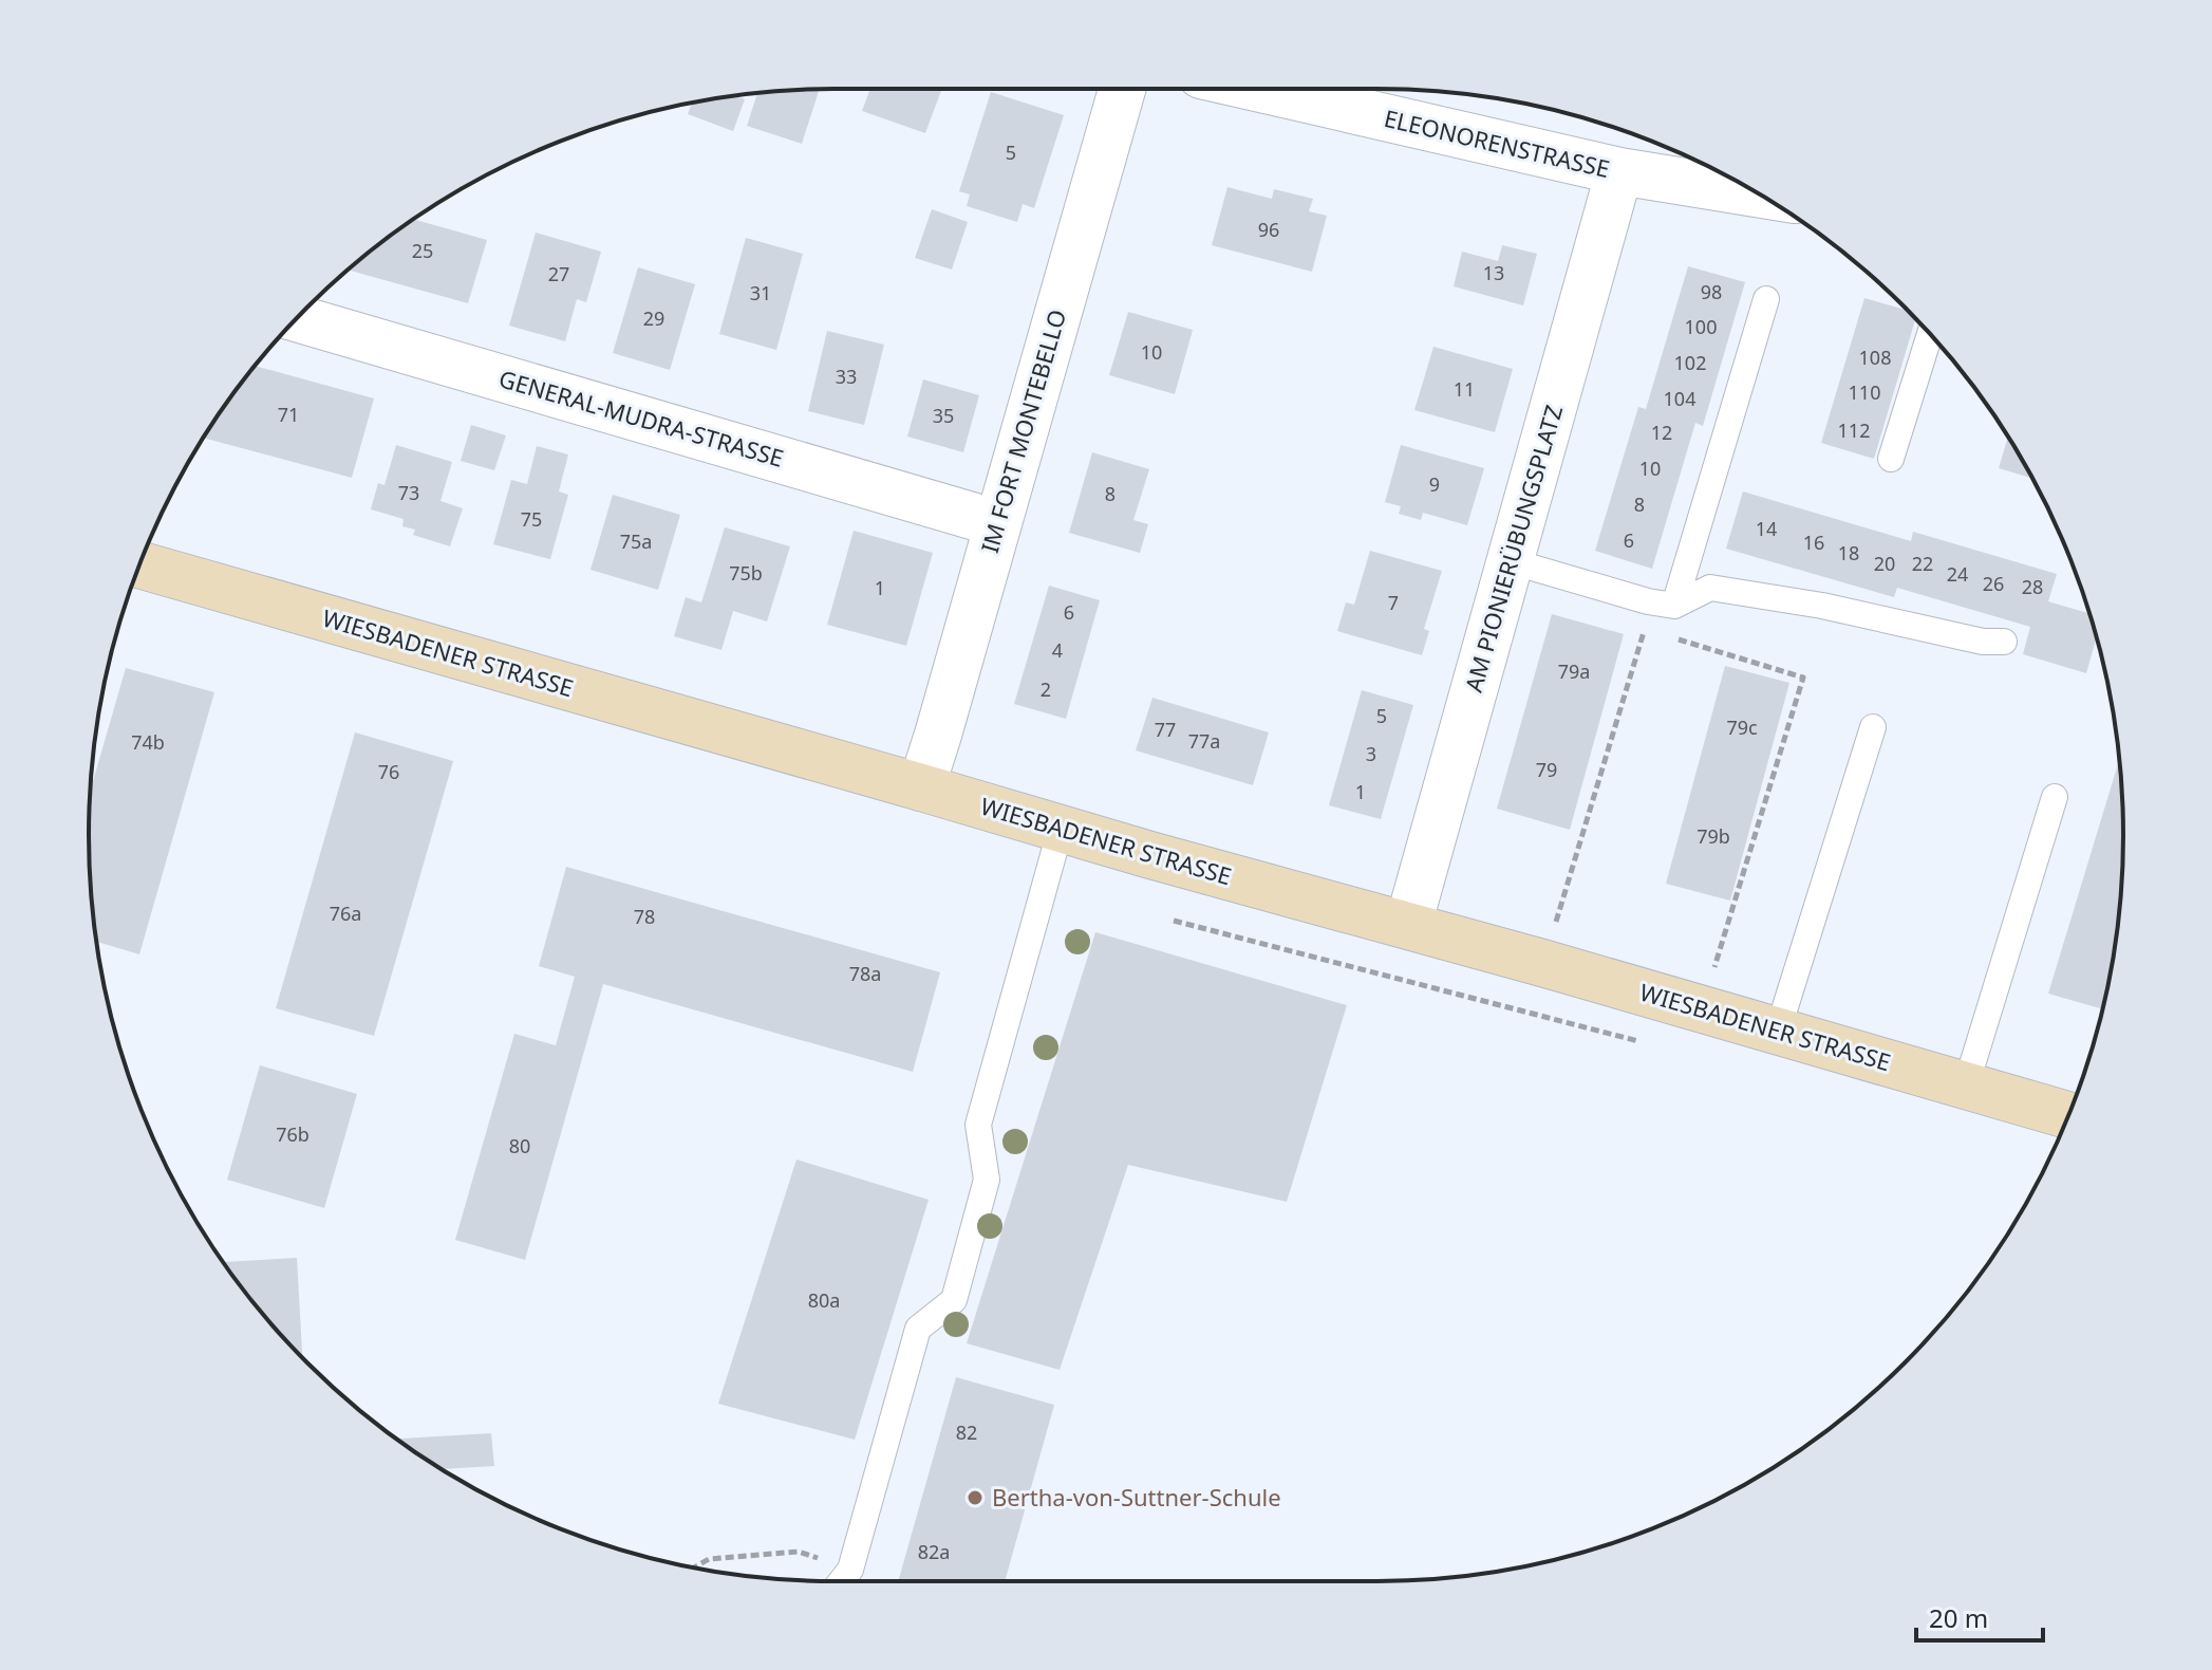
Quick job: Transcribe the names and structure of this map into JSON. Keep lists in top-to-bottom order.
{
  "streets": {
    "main road": ["WIESBADENER STRASSE"],
    "street": [
      "ELEONORENSTRASSE",
      "GENERAL-MUDRA-STRASSE",
      "IM FORT MONTEBELLO",
      "AM PIONIERÜBUNGSPLATZ"
    ]
  },
  "crossings": [
    ["ELEONORENSTRASSE", "AM PIONIERÜBUNGSPLATZ"],
    ["GENERAL-MUDRA-STRASSE", "IM FORT MONTEBELLO"],
    ["IM FORT MONTEBELLO", "WIESBADENER STRASSE"],
    ["AM PIONIERÜBUNGSPLATZ", "WIESBADENER STRASSE"]
  ],
  "places": ["Bertha-von-Suttner-Schule"],
  "house_numbers": [
    "5",
    "96",
    "25",
    "13",
    "27",
    "98",
    "31",
    "29",
    "100",
    "10",
    "108",
    "102",
    "33",
    "11",
    "110",
    "104",
    "71",
    "35",
    "112",
    "12",
    "10",
    "9",
    "73",
    "8",
    "8",
    "75",
    "14",
    "6",
    "75a",
    "16",
    "18",
    "20",
    "22",
    "75b",
    "24",
    "26",
    "28",
    "1",
    "7",
    "6",
    "4",
    "79a",
    "2",
    "5",
    "79c",
    "77",
    "77a",
    "74b",
    "3",
    "79",
    "76",
    "1",
    "79b",
    "76a",
    "78",
    "78a",
    "76b",
    "80",
    "80a",
    "82",
    "82a"
  ],
  "scale_bar": "20 m"
}
